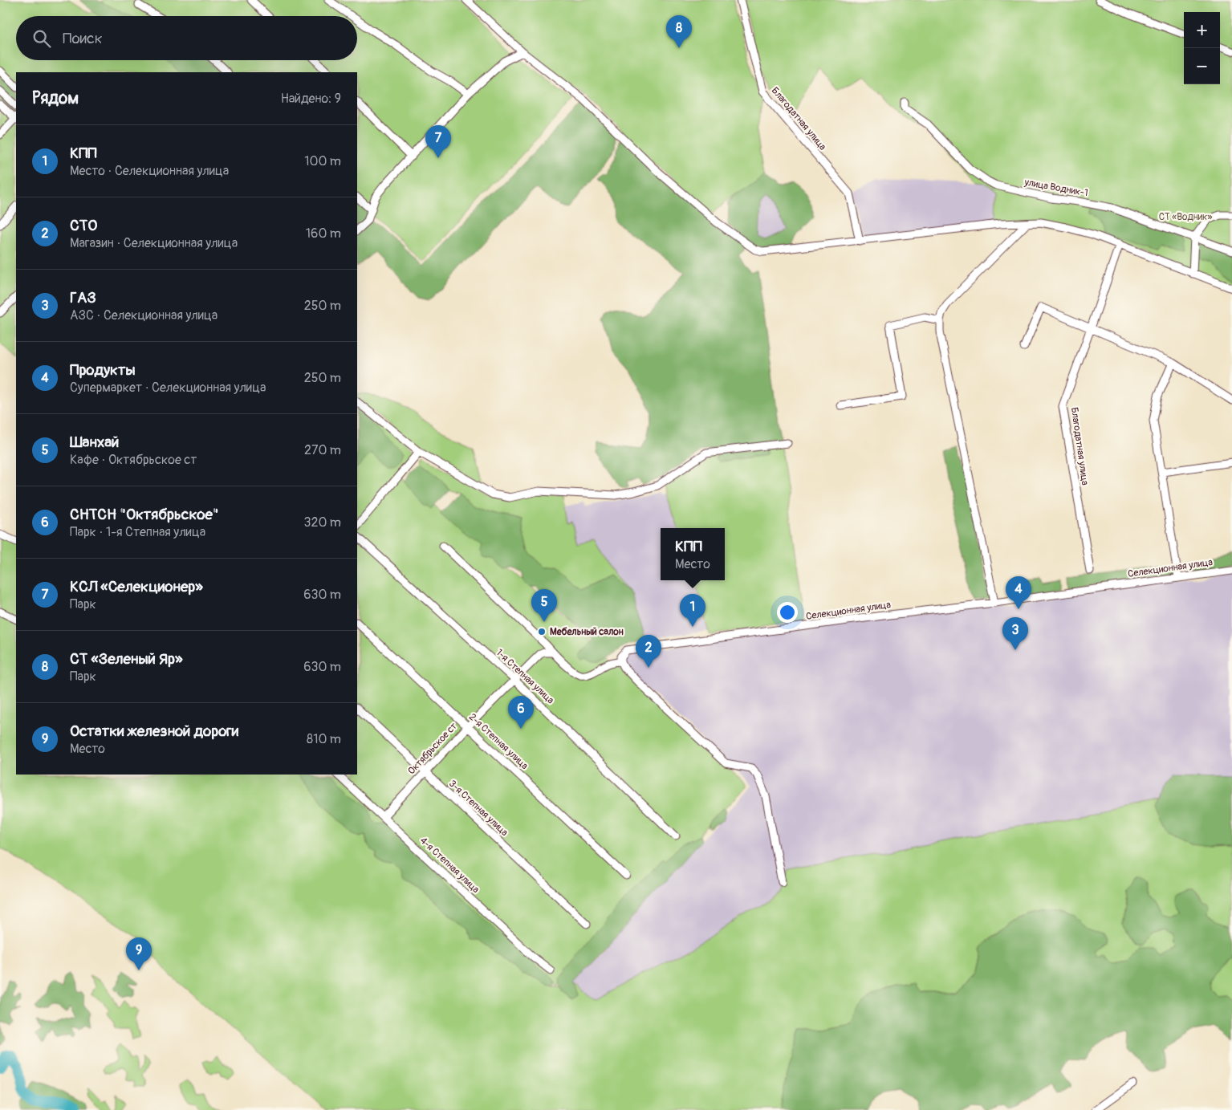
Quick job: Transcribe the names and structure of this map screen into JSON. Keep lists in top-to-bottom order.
{
  "streets": {
    "street": [
      "Благодатная улица",
      "улица Водник-1",
      "Селекционная улица",
      "1-я Степная улица",
      "2-я Степная улица",
      "Октябрьское ст",
      "3-я Степная улица",
      "4-я Степная улица"
    ]
  },
  "crossings": [
    ["1-я Степная улица", "Октябрьское ст"],
    ["2-я Степная улица", "Октябрьское ст"],
    ["Октябрьское ст", "3-я Степная улица"],
    ["Октябрьское ст", "4-я Степная улица"]
  ],
  "parks": ["СТ «Водник»"],
  "places": ["Мебельный салон"],
  "page": {
    "map_buttons": ["+", "−"],
    "pins": [
      "8",
      "7",
      "4",
      "5",
      "1",
      "3",
      "2",
      "6",
      "9"
    ],
    "search": "Поиск",
    "heading": ["Рядом", "Найдено: 9"],
    "list": [
      {
        "mark": "1",
        "name": "КПП",
        "note": "Место · Селекционная улица",
        "value": "100 m"
      },
      {
        "mark": "2",
        "name": "СТО",
        "note": "Магазин · Селекционная улица",
        "value": "160 m"
      },
      {
        "mark": "3",
        "name": "ГАЗ",
        "note": "АЗС · Селекционная улица",
        "value": "250 m"
      },
      {
        "mark": "4",
        "name": "Продукты",
        "note": "Супермаркет · Селекционная улица",
        "value": "250 m"
      },
      {
        "mark": "5",
        "name": "Шанхай",
        "note": "Кафе · Октябрьское ст",
        "value": "270 m"
      },
      {
        "mark": "6",
        "name": "СНТСН \"Октябрьское\"",
        "note": "Парк · 1-я Степная улица",
        "value": "320 m"
      },
      {
        "mark": "7",
        "name": "КСЛ «Селекционер»",
        "note": "Парк",
        "value": "630 m"
      },
      {
        "mark": "8",
        "name": "СТ «Зеленый Яр»",
        "note": "Парк",
        "value": "630 m"
      },
      {
        "mark": "9",
        "name": "Остатки железной дороги",
        "note": "Место",
        "value": "810 m"
      }
    ],
    "popup": ["КПП", "Место"]
  }
}
